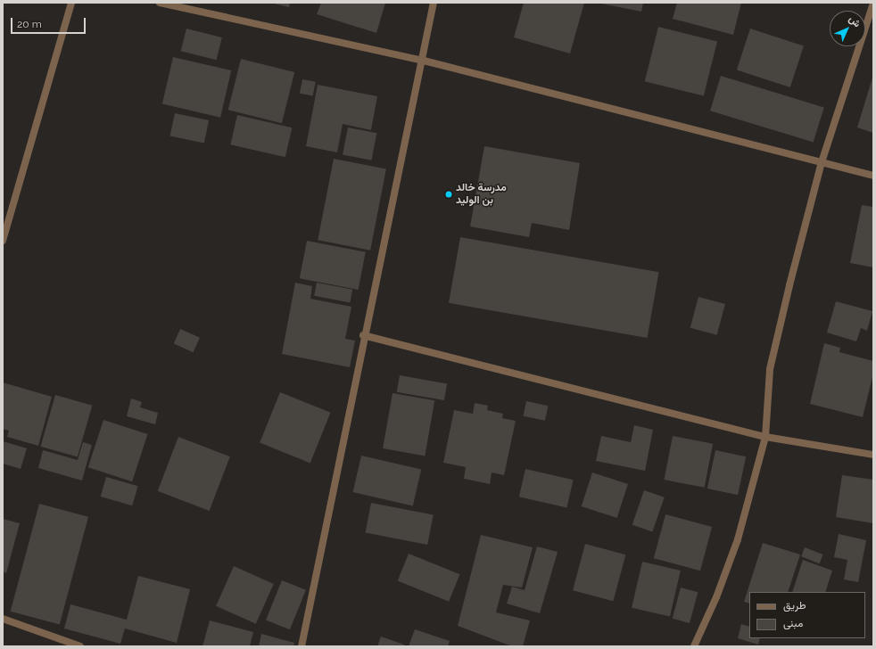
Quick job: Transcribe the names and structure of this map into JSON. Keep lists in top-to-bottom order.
{
  "places": ["مدرسة خالد بن الوليد"],
  "legend": ["طريق", "مبنى"],
  "scale_bar": "20 m",
  "north": "top right"
}
